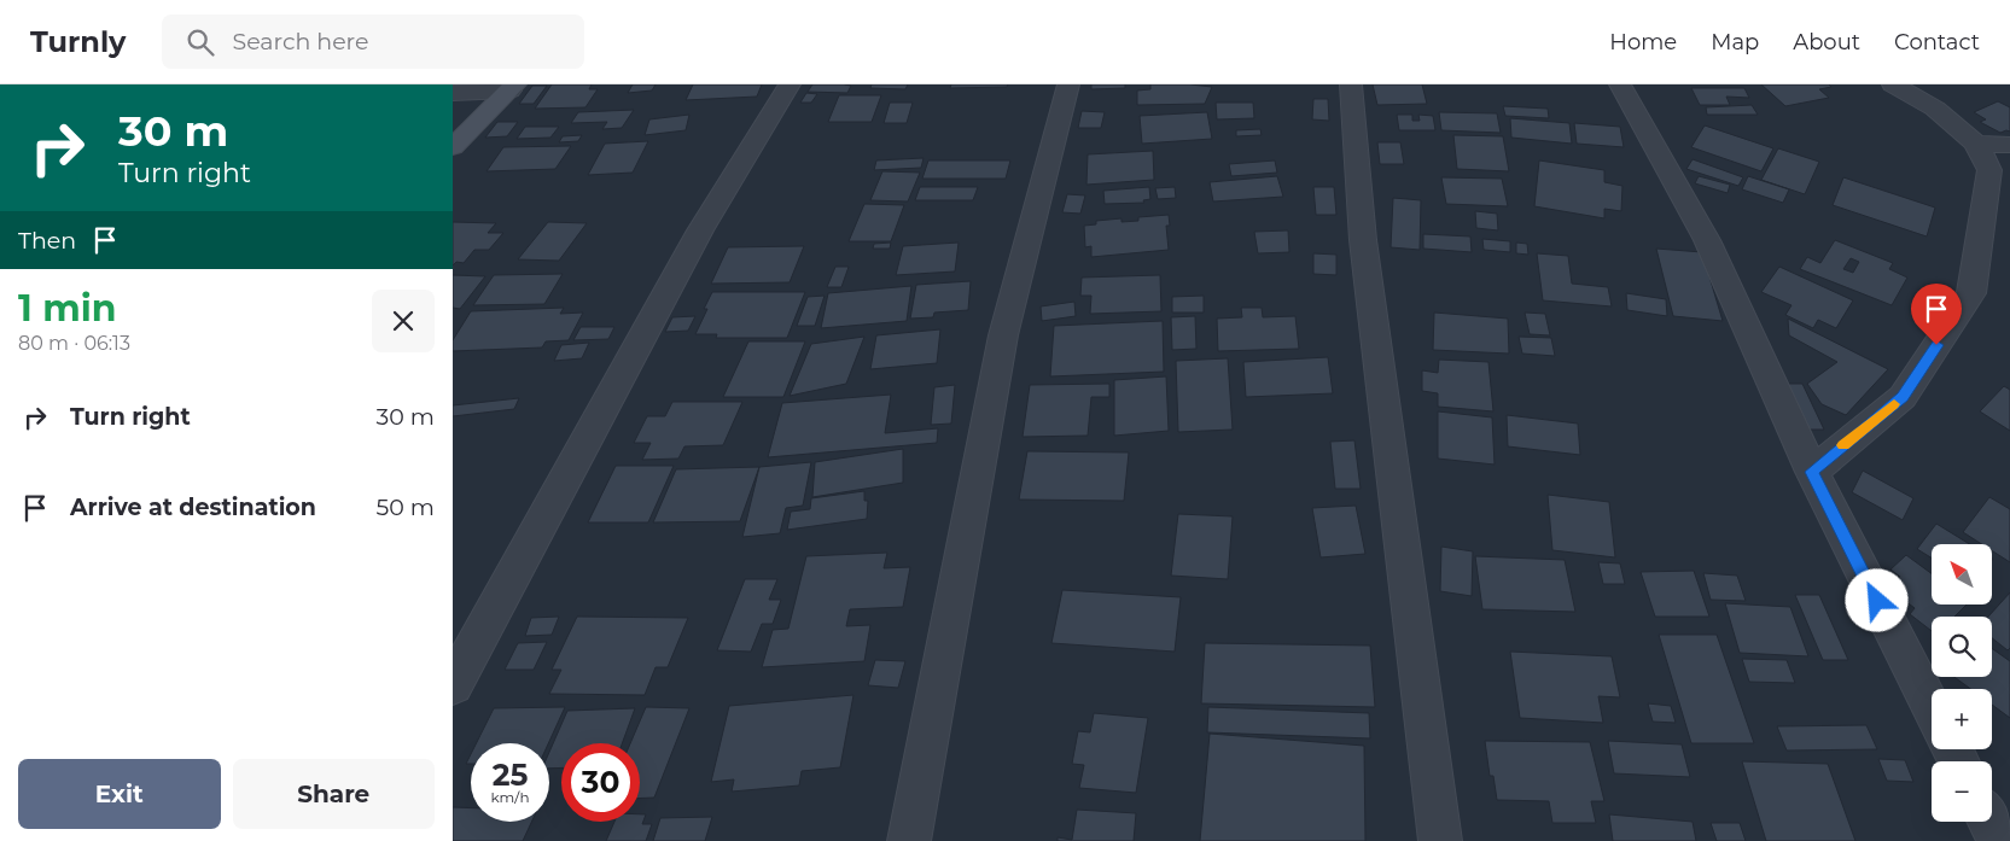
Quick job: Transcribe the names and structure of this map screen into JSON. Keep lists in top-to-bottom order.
{
  "north": "top left",
  "page": {
    "header": "Turnly",
    "search": "Search here",
    "nav": [
      "Home",
      "Map",
      "About",
      "Contact"
    ],
    "turn": ["30 m", "Turn right"],
    "then": "Then",
    "heading": ["1 min", "80 m · 06:13"],
    "list": [
      {
        "name": "Turn right",
        "value": "30 m"
      },
      {
        "name": "Arrive at destination",
        "value": "50 m"
      }
    ],
    "map_buttons": ["+", "−"],
    "speed": "25 km/h",
    "limit": "30",
    "buttons": ["Exit", "Share"]
  }
}
